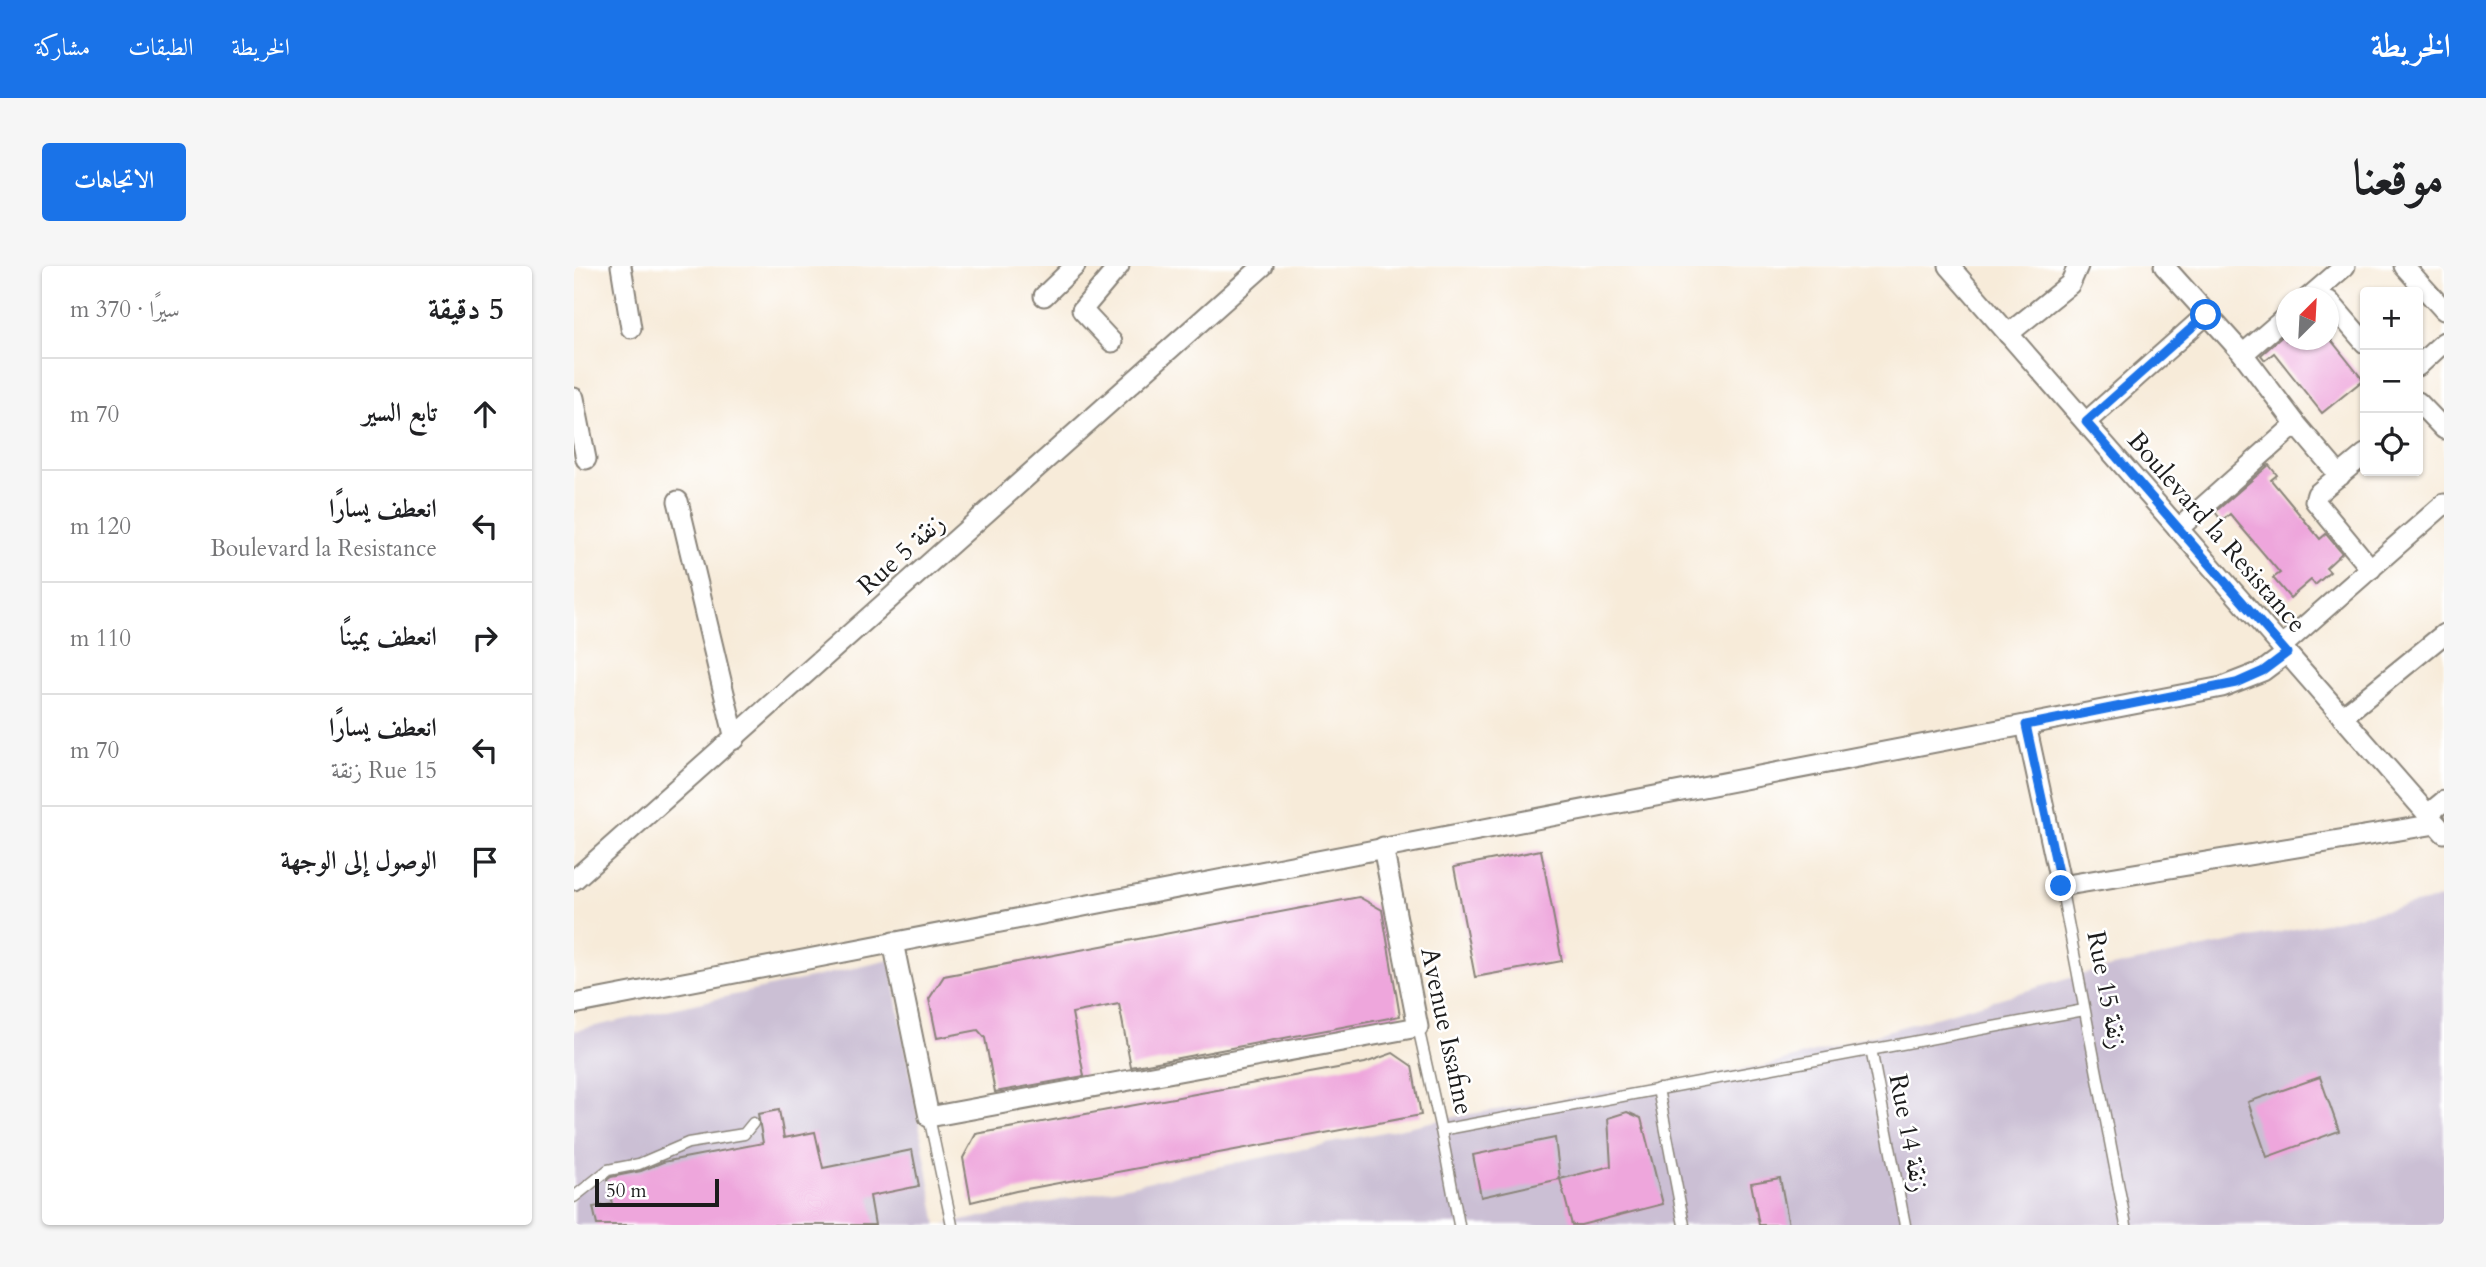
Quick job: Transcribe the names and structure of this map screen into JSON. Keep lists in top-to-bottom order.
{
  "streets": {
    "street": [
      "Boulevard la Resistance",
      "Rue 5 زنقة",
      "Rue 15 زنقة",
      "Avenue Issafine"
    ],
    "lane": ["Rue 14 زنقة"]
  },
  "scale_bar": "50 m",
  "north": "top right",
  "page": {
    "header": "الخريطة",
    "nav": ["الخريطة", "الطبقات", "مشاركة"],
    "title": "موقعنا",
    "buttons": "الاتجاهات",
    "heading": ["5 دقيقة", "سيرًا · 370 m"],
    "map_buttons": ["+", "−"],
    "list": [
      ["تابع السير", "70 m"],
      ["انعطف يسارًا", "Boulevard la Resistance", "120 m"],
      ["انعطف يمينًا", "110 m"],
      ["انعطف يسارًا", "Rue 15 زنقة", "70 m"],
      "الوصول إلى الوجهة"
    ],
    "scale": "50 m"
  }
}
